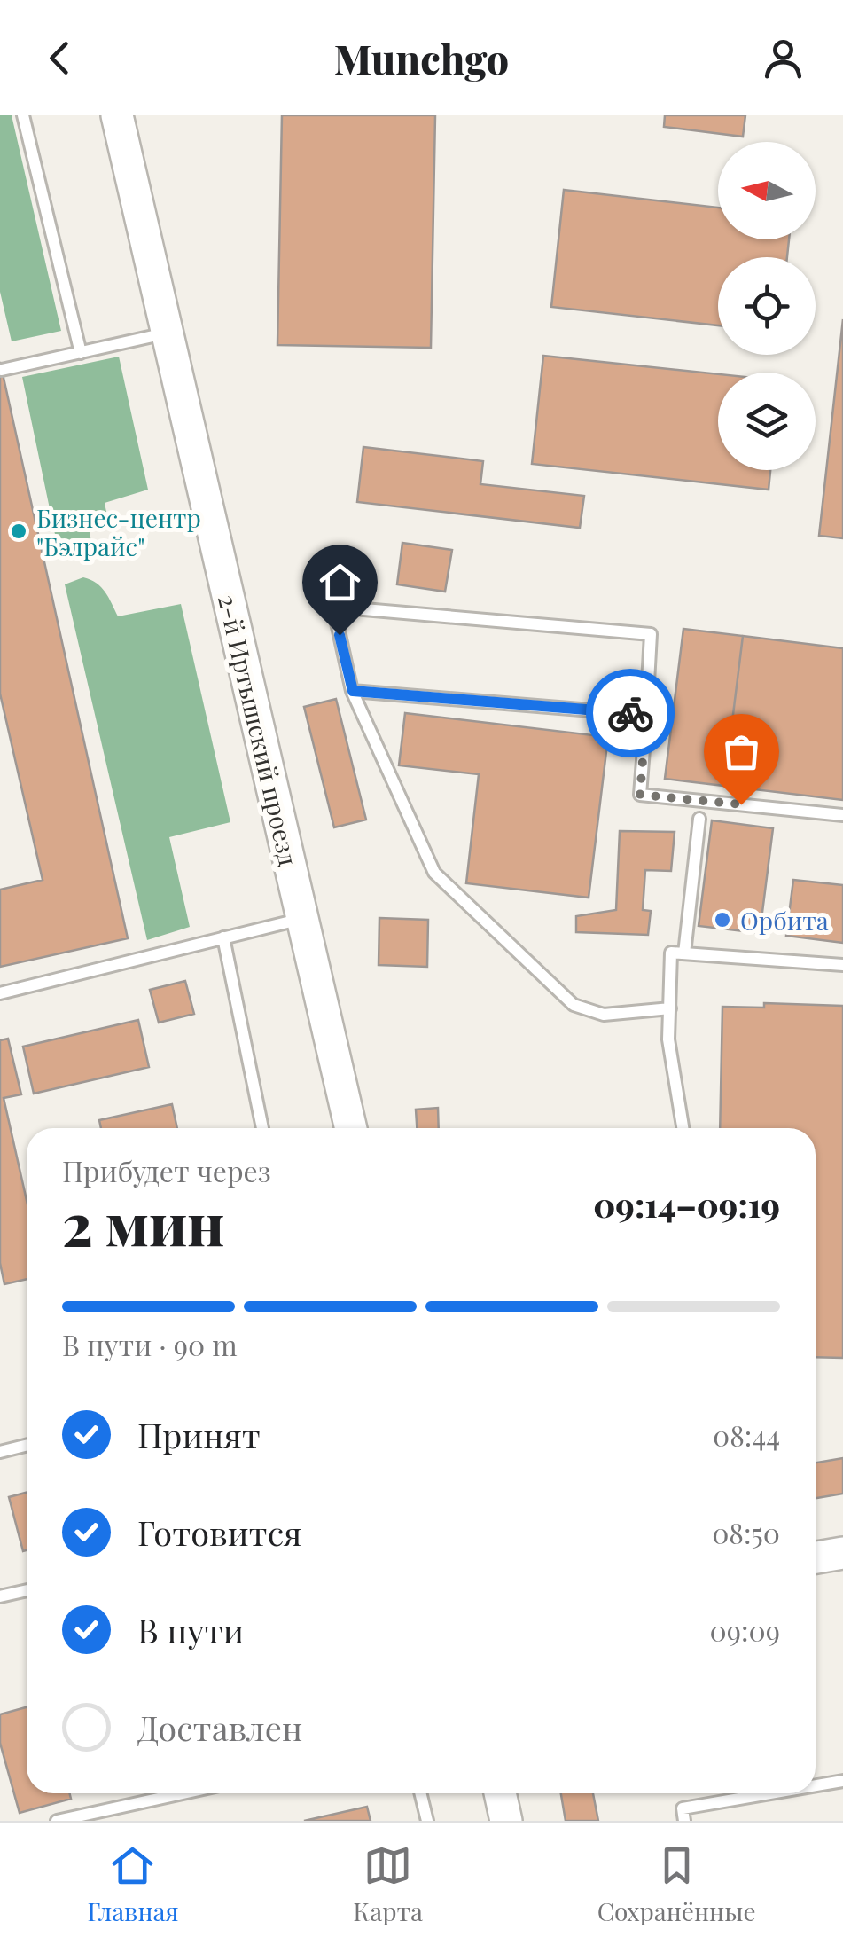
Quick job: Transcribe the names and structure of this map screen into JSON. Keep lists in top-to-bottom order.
{
  "streets": {
    "street": ["2-й Иртышский проезд"]
  },
  "places": ["Бизнес-центр \"Бэлрайс\"", "Орбита"],
  "north": "left",
  "page": {
    "header": "Munchgo",
    "heading": ["2 мин", "Прибудет через", "09:14–09:19"],
    "bar": "В пути · 90 m",
    "list": [
      ["Принят", "08:44"],
      ["Готовится", "08:50"],
      ["В пути", "09:09"],
      "Доставлен"
    ],
    "tabs": ["Главная", "Карта", "Сохранённые"]
  }
}
